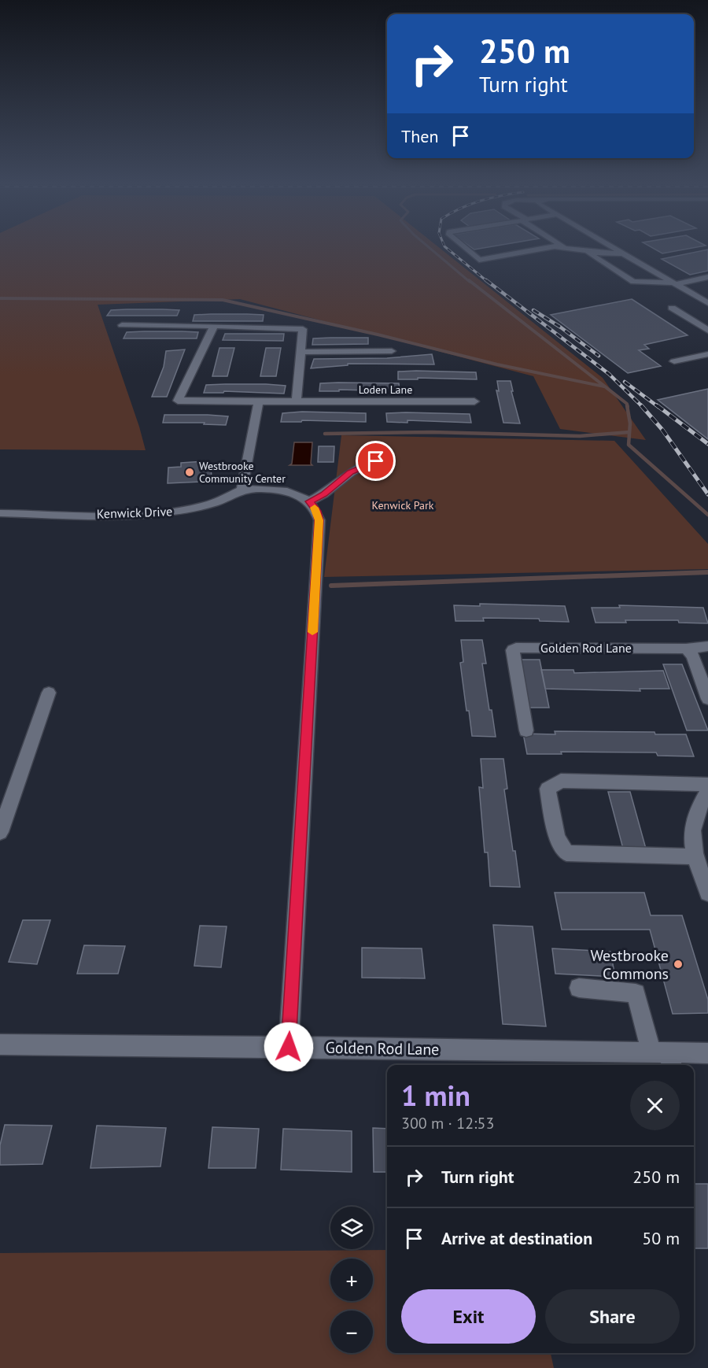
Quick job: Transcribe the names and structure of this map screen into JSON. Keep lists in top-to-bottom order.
{
  "streets": {
    "street": ["Loden Lane", "Kenwick Drive", "Golden Rod Lane"]
  },
  "parks": ["Kenwick Park"],
  "places": ["Westbrooke Community Center", "Westbrooke Commons"],
  "page": {
    "turn": ["250 m", "Turn right"],
    "then": "Then",
    "heading": ["1 min", "300 m · 12:53"],
    "list": [
      {
        "name": "Turn right",
        "value": "250 m"
      },
      {
        "name": "Arrive at destination",
        "value": "50 m"
      }
    ],
    "map_buttons": ["+", "−"],
    "buttons": ["Exit", "Share"]
  }
}
